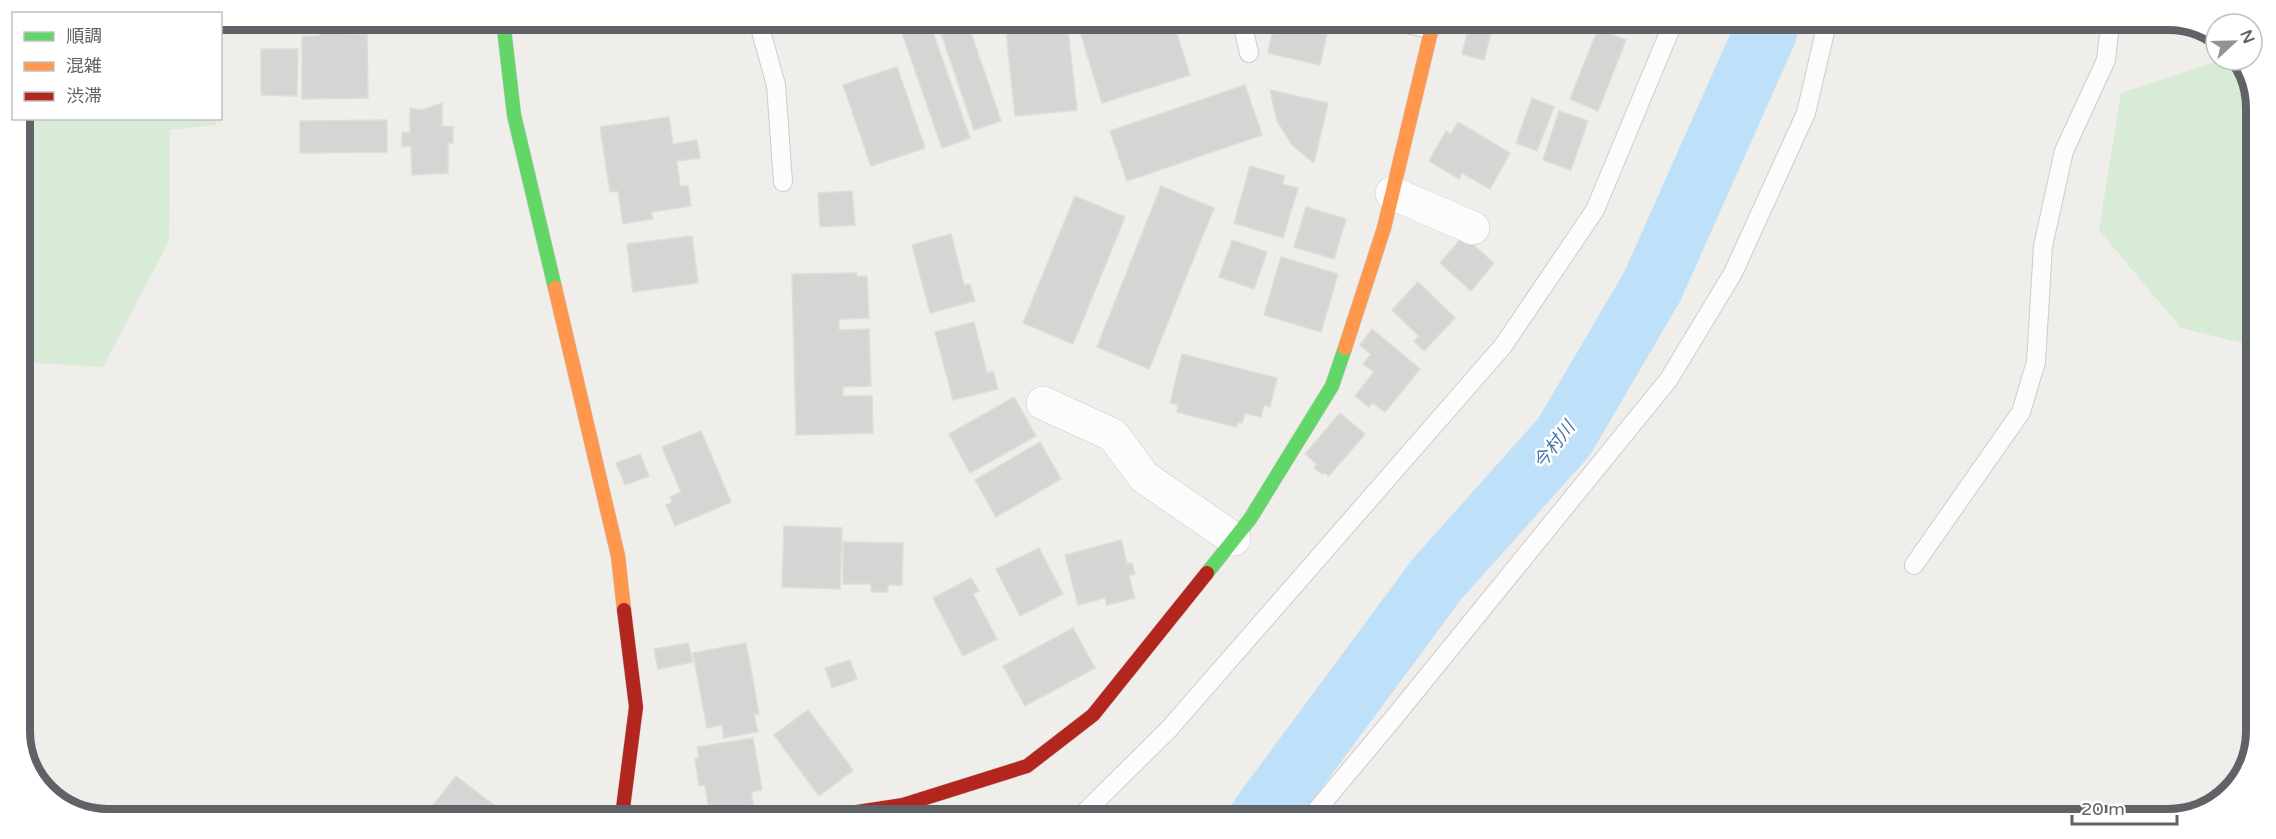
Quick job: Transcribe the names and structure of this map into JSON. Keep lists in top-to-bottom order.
{
  "water": ["今村川"],
  "legend": ["順調", "混雑", "渋滞"],
  "scale_bar": "20 m",
  "north": "right"
}
